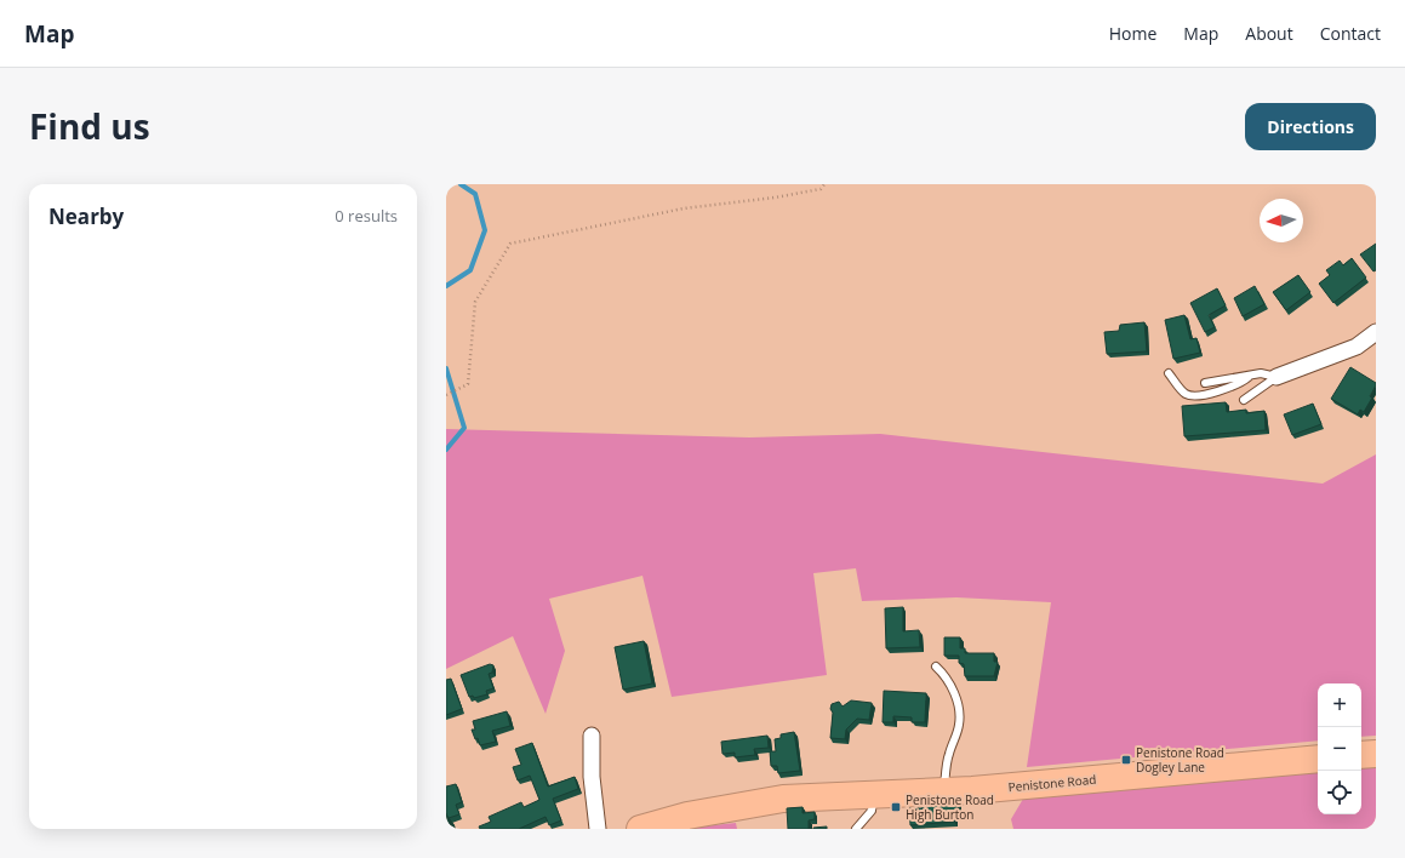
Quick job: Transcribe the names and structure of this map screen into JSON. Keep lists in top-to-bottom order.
{
  "streets": {
    "highway": ["Penistone Road"]
  },
  "places": {
    "transit": ["Penistone Road Dogley Lane", "Penistone Road High Burton"]
  },
  "north": "left",
  "page": {
    "header": "Map",
    "nav": [
      "Home",
      "Map",
      "About",
      "Contact"
    ],
    "title": "Find us",
    "buttons": "Directions",
    "heading": ["Nearby", "0 results"],
    "map_buttons": ["+", "−"]
  }
}
